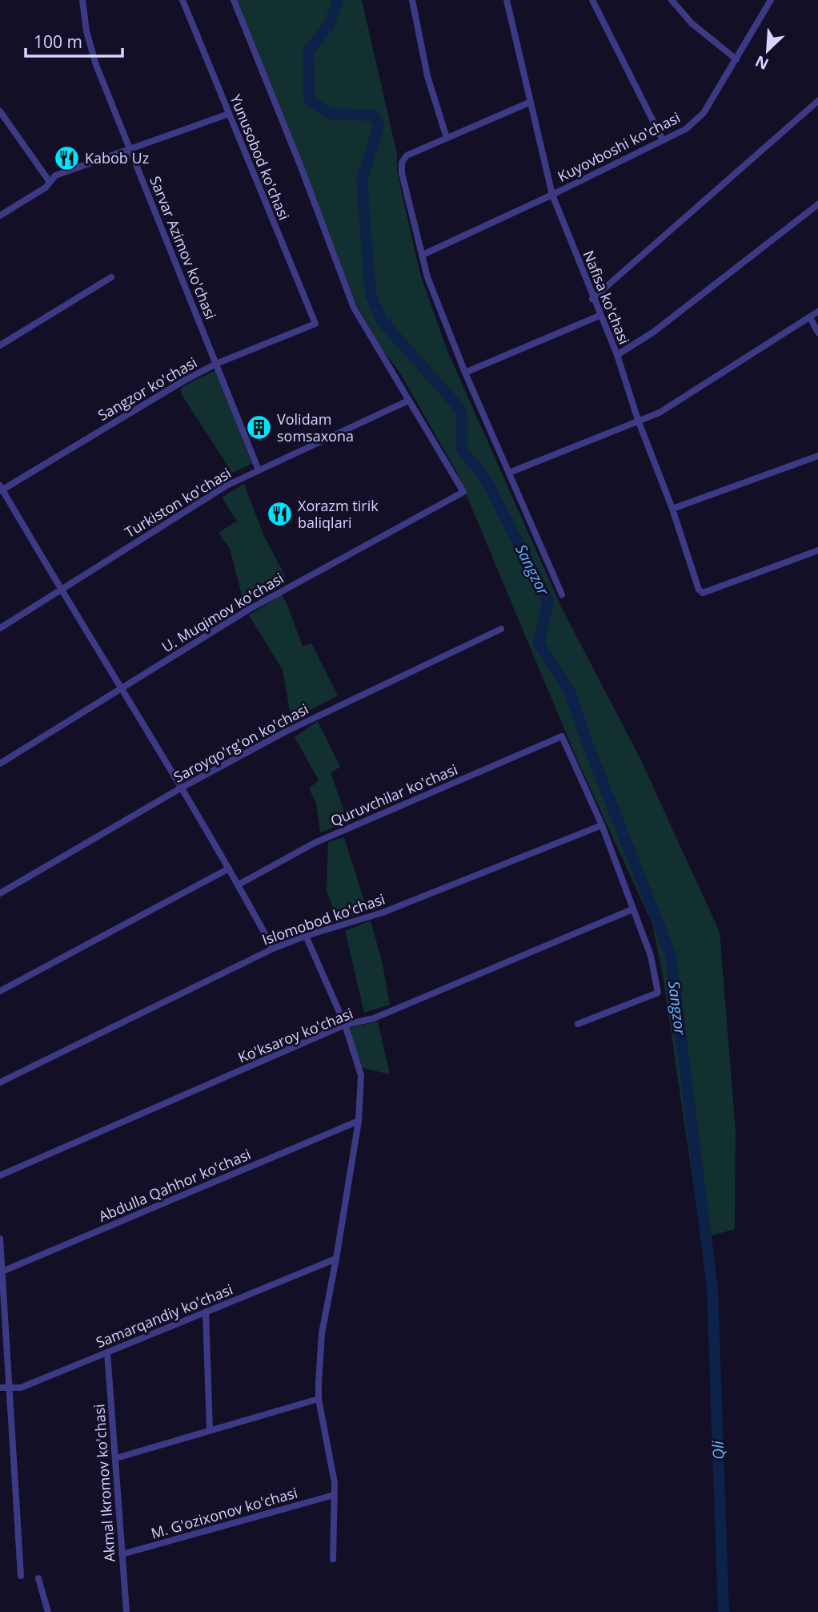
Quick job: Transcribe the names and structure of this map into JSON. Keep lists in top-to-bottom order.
{
  "streets": {
    "street": [
      "Kuyovboshi ko'chasi",
      "Yunusobod ko'chasi",
      "Sarvar Azimov ko'chasi",
      "Nafisa ko'chasi",
      "Sangzor ko'chasi",
      "Turkiston ko'chasi",
      "U. Muqimov ko'chasi",
      "Saroyqo'rg'on ko'chasi",
      "Quruvchilar ko'chasi",
      "Islomobod ko'chasi",
      "Ko'ksaroy ko'chasi",
      "Abdulla Qahhor ko'chasi",
      "Samarqandiy ko'chasi",
      "Akmal Ikromov ko'chasi",
      "M. G'ozixonov ko'chasi"
    ]
  },
  "crossings": [
    ["Kuyovboshi ko'chasi", "Nafisa ko'chasi"],
    ["Yunusobod ko'chasi", "Sangzor ko'chasi"],
    ["Sarvar Azimov ko'chasi", "Sangzor ko'chasi"],
    ["Sarvar Azimov ko'chasi", "Turkiston ko'chasi"],
    ["Turkiston ko'chasi", "U. Muqimov ko'chasi"],
    ["Quruvchilar ko'chasi", "Islomobod ko'chasi"],
    ["Samarqandiy ko'chasi", "Akmal Ikromov ko'chasi"],
    ["Akmal Ikromov ko'chasi", "M. G'ozixonov ko'chasi"]
  ],
  "water": ["Sangzor", "Qli"],
  "places": {
    "restaurant": ["Kabob Uz", "Xorazm tirik baliqlari"],
    "building": ["Volidam somsaxona"]
  },
  "scale_bar": "100 m",
  "north": "bottom left"
}
